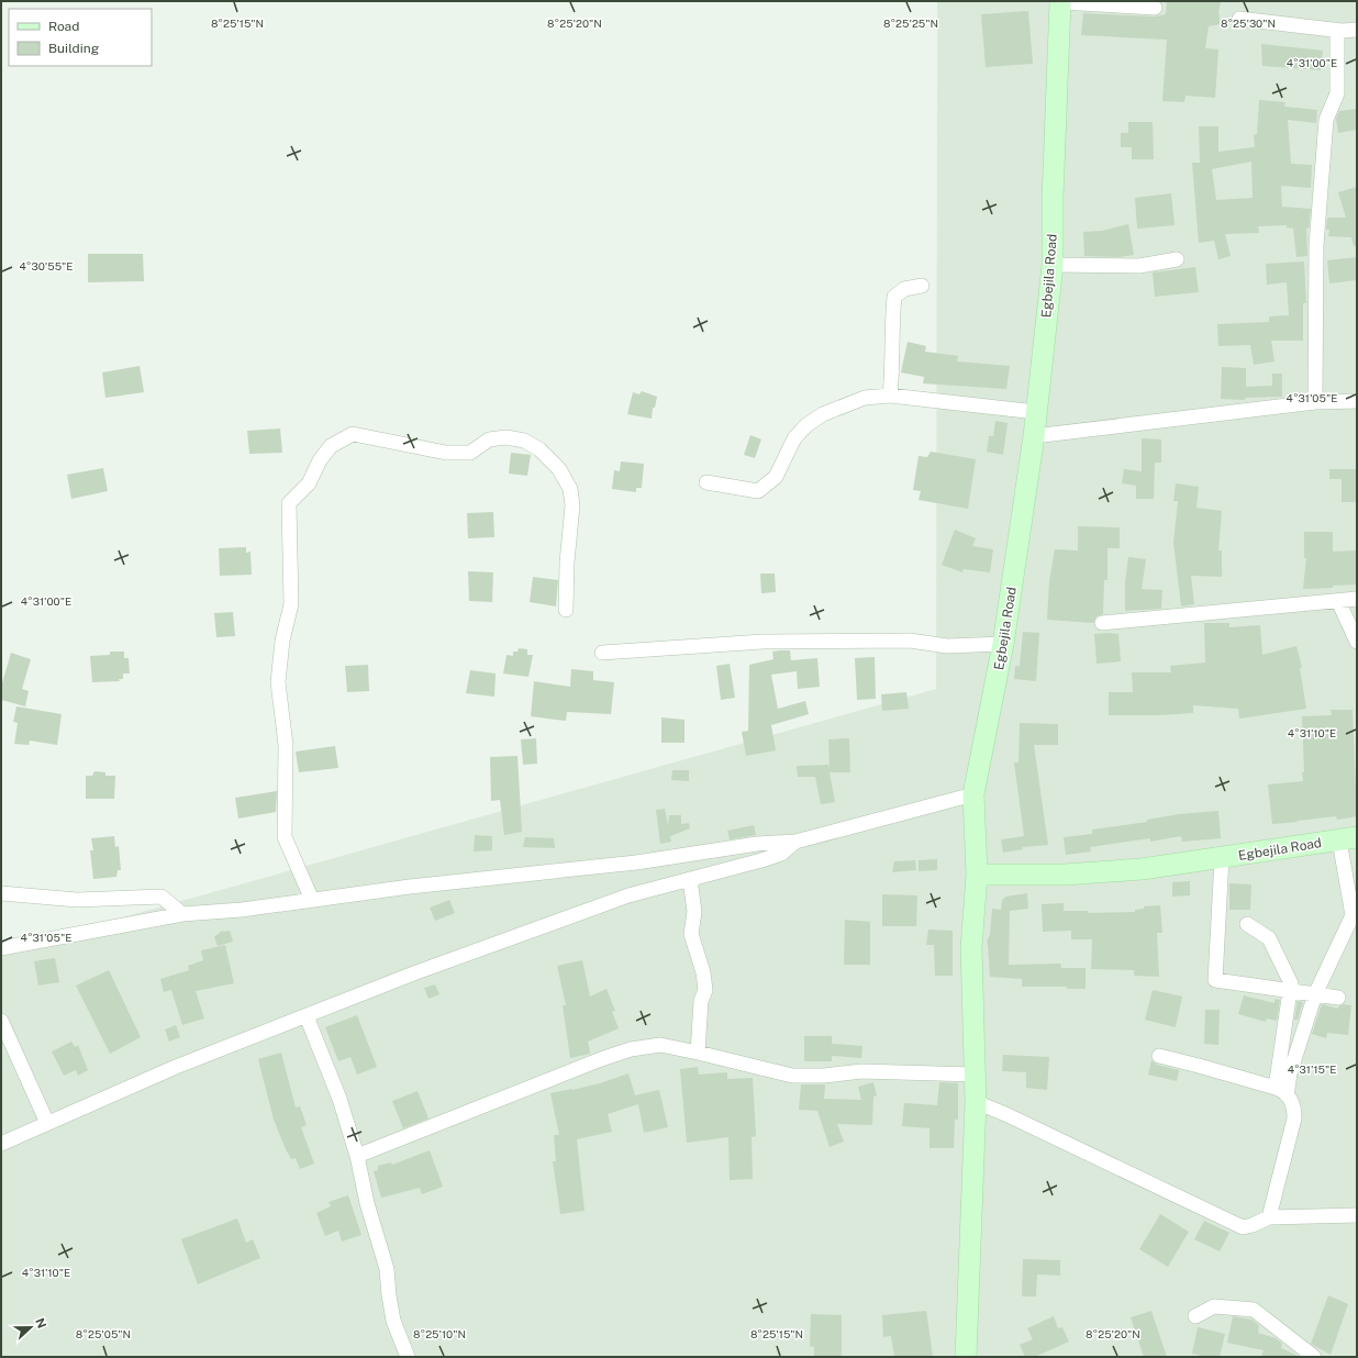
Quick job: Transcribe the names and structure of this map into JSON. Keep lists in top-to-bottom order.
{
  "streets": {
    "street": ["Egbejila Road"]
  },
  "legend": ["Road", "Building"],
  "north": "right",
  "coordinates": [
    "8°25'30\"N",
    "8°25'15\"N",
    "8°25'20\"N",
    "8°25'25\"N",
    "4°31'00\"E",
    "4°30'55\"E",
    "4°31'05\"E",
    "4°31'10\"E",
    "4°31'15\"E",
    "8°25'05\"N",
    "8°25'10\"N"
  ]
}
